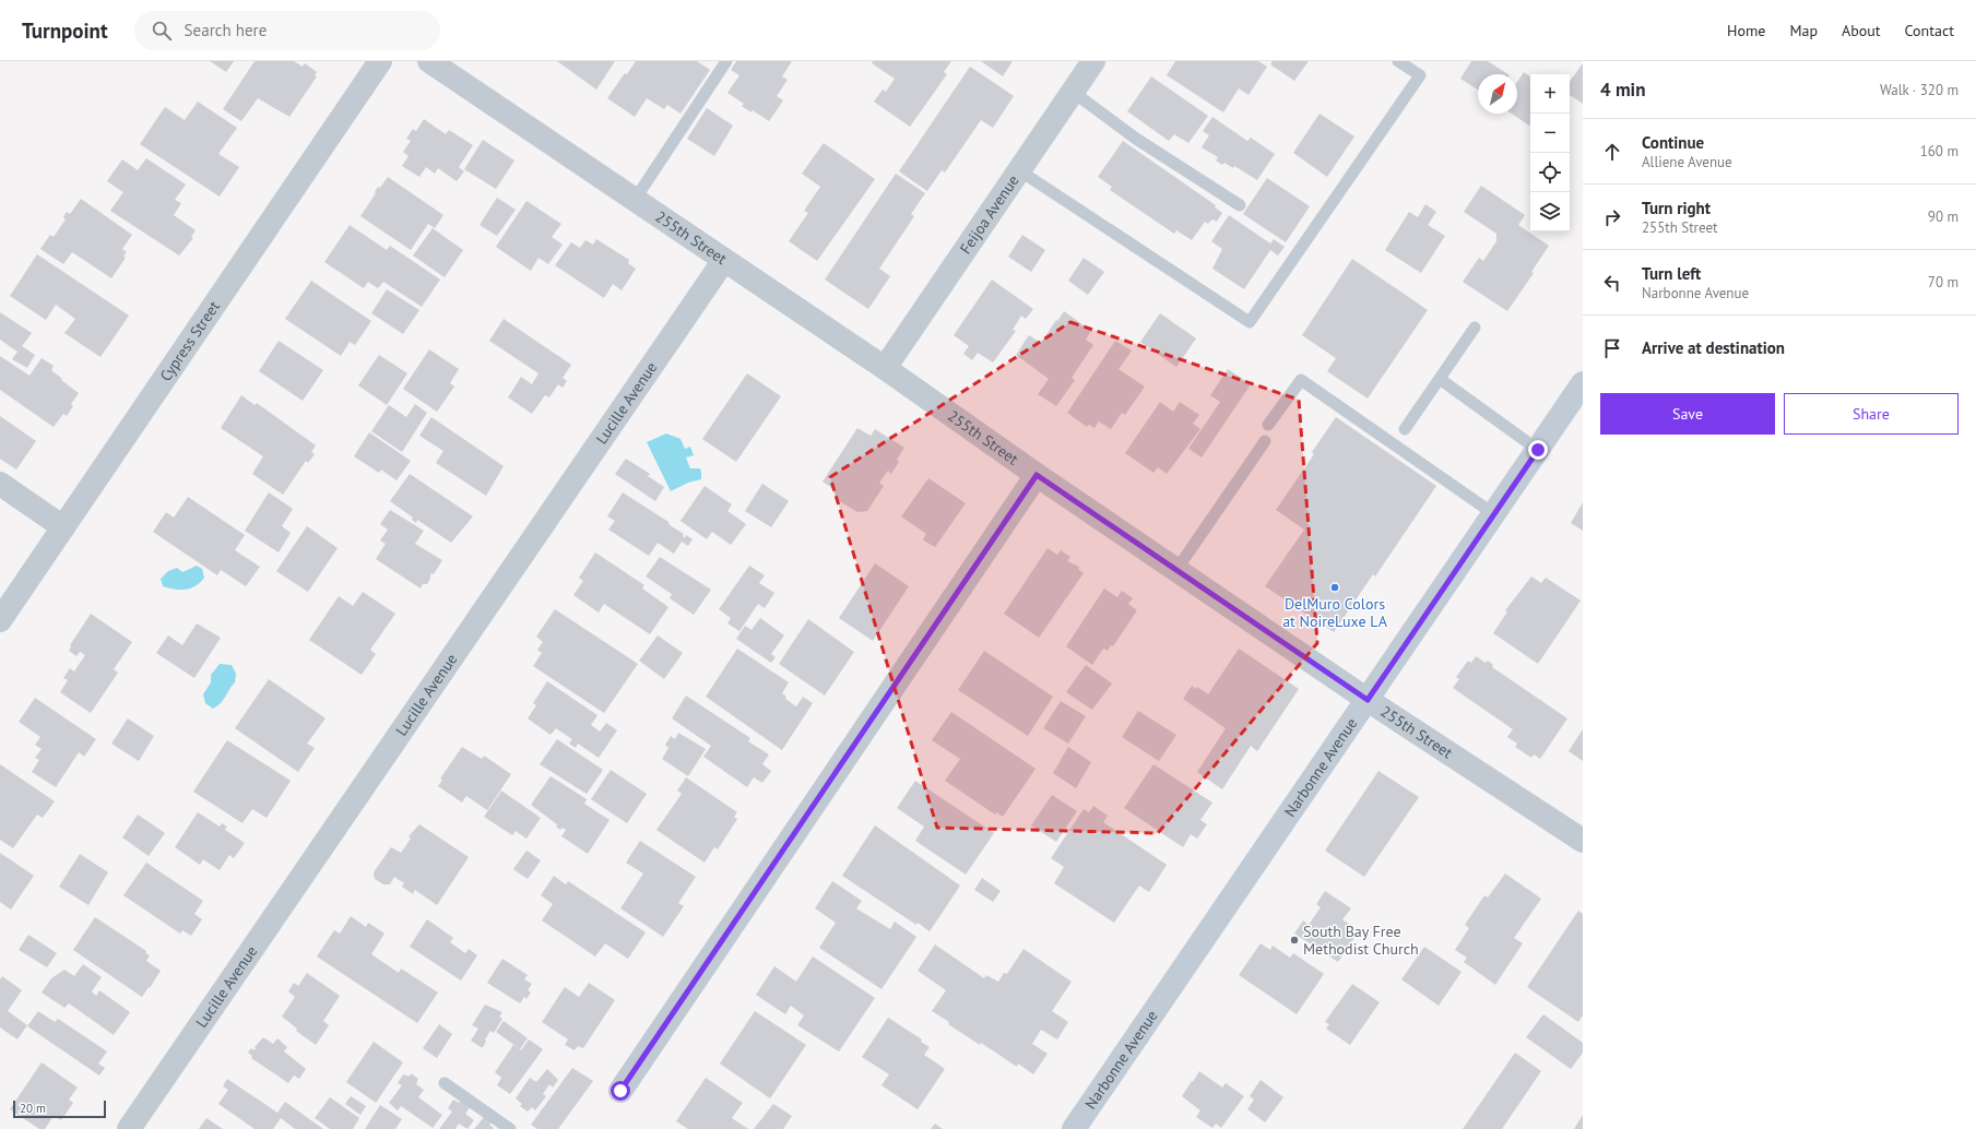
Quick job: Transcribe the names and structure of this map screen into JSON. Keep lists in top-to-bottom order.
{
  "streets": {
    "main road": ["Narbonne Avenue"],
    "street": [
      "Feijoa Avenue",
      "255th Street",
      "Cypress Street",
      "Lucille Avenue"
    ]
  },
  "crossings": [
    ["Feijoa Avenue", "255th Street"],
    ["255th Street", "Lucille Avenue"],
    ["255th Street", "Narbonne Avenue"]
  ],
  "places": ["DelMuro Colors at NoireLuxe LA", "South Bay Free Methodist Church"],
  "scale_bar": "20 m",
  "north": "top right",
  "page": {
    "header": "Turnpoint",
    "search": "Search here",
    "nav": [
      "Home",
      "Map",
      "About",
      "Contact"
    ],
    "heading": ["4 min", "Walk · 320 m"],
    "map_buttons": ["+", "−"],
    "list": [
      ["Continue", "Alliene Avenue", "160 m"],
      ["Turn right", "255th Street", "90 m"],
      ["Turn left", "Narbonne Avenue", "70 m"],
      "Arrive at destination"
    ],
    "buttons": ["Save", "Share"],
    "scale": "20 m"
  }
}
